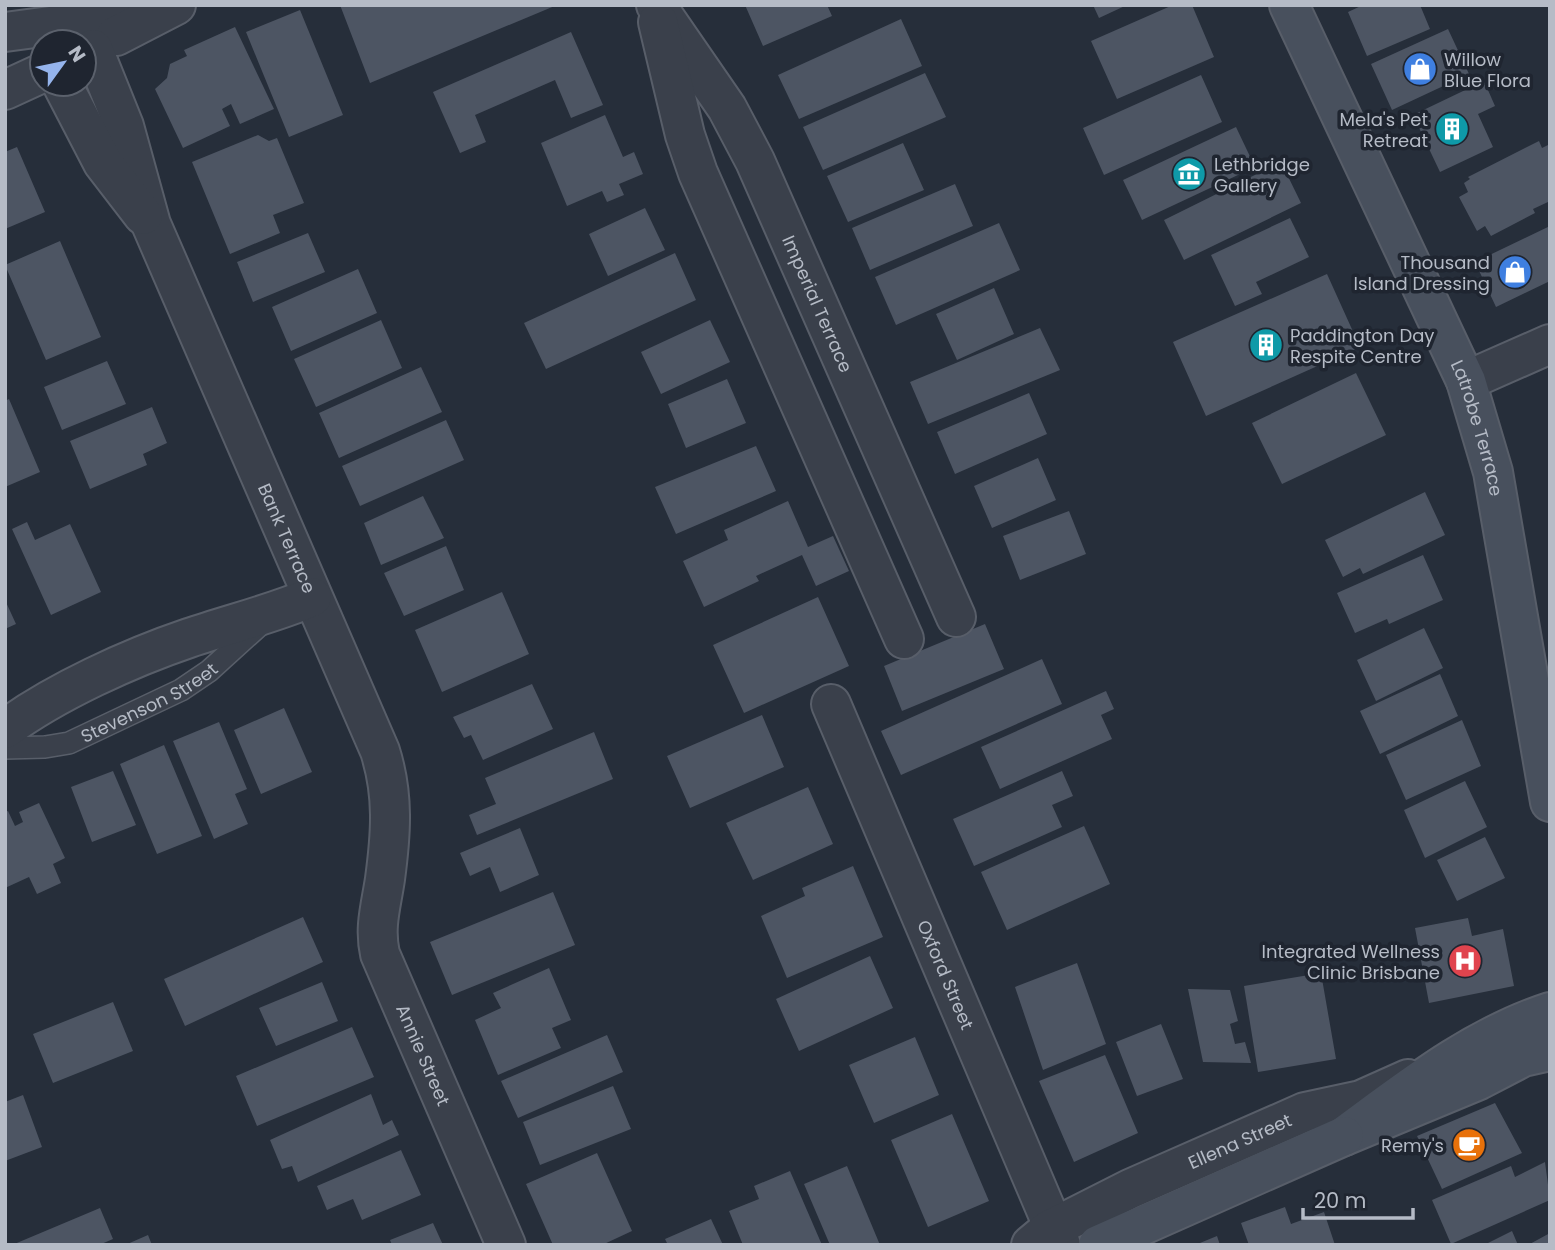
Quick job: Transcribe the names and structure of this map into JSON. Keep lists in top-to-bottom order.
{
  "streets": {
    "main road": ["Latrobe Terrace", "Ellena Street"],
    "street": [
      "Imperial Terrace",
      "Bank Terrace",
      "Stevenson Street",
      "Oxford Street",
      "Annie Street"
    ]
  },
  "crossings": [
    ["Bank Terrace", "Stevenson Street"],
    ["Bank Terrace", "Annie Street"],
    ["Oxford Street", "Ellena Street"]
  ],
  "places": {
    "shop": ["Willow Blue Flora", "Thousand Island Dressing"],
    "building": ["Mela's Pet Retreat", "Paddington Day Respite Centre"],
    "museum": ["Lethbridge Gallery"],
    "hospital": ["Integrated Wellness Clinic Brisbane"],
    "cafe": ["Remy's"]
  },
  "scale_bar": "20 m",
  "north": "top right"
}
